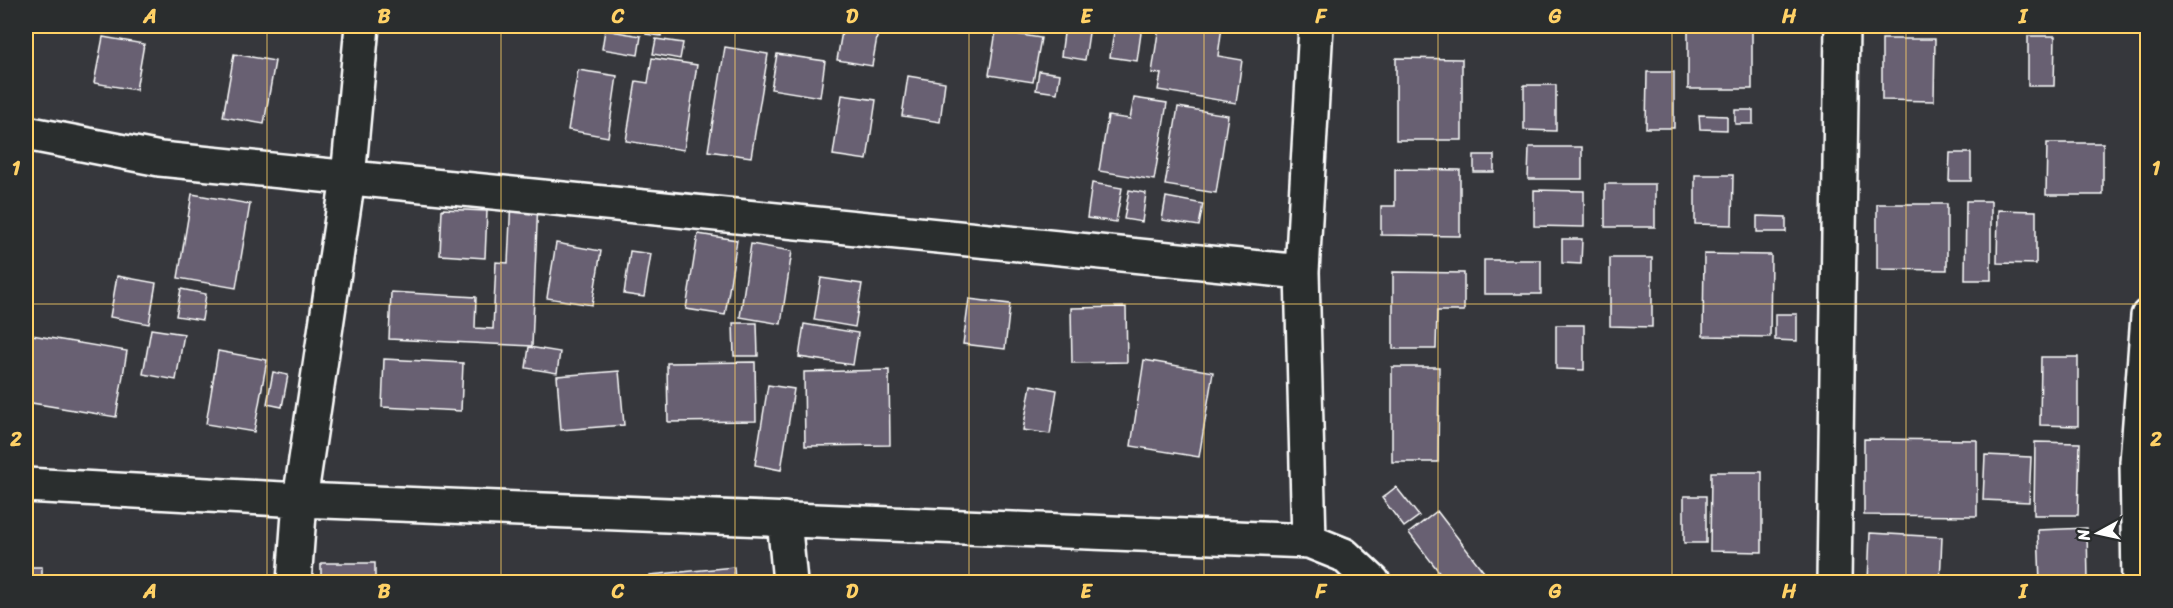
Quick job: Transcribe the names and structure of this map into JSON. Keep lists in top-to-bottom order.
{
  "north": "left",
  "grid": {
    "columns": [
      "A",
      "B",
      "C",
      "D",
      "E",
      "F",
      "G",
      "H",
      "I"
    ],
    "rows": ["1", "2"]
  }
}
